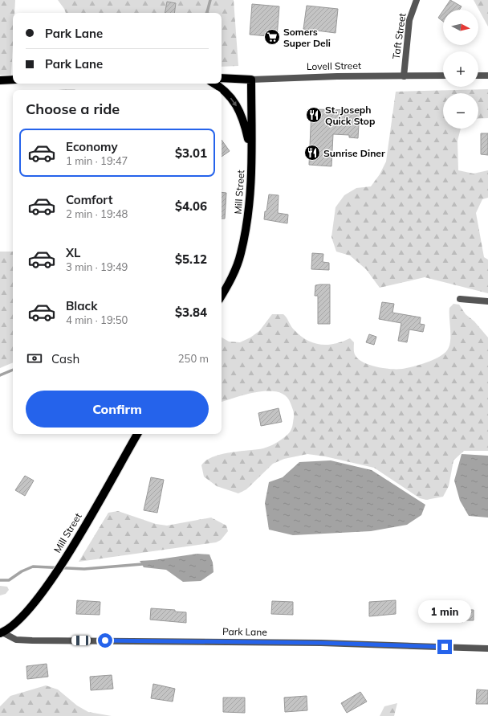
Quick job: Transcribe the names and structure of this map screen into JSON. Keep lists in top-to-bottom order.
{
  "streets": {
    "main road": ["Lovell Street", "Mill Street"],
    "street": ["Taft Street", "Park Lane"]
  },
  "crossings": [
    ["Taft Street", "Lovell Street"],
    ["Lovell Street", "Mill Street"],
    ["Mill Street", "Park Lane"]
  ],
  "places": {
    "supermarket": ["Somers Super Deli"],
    "restaurant": ["St. Joseph Quick Stop", "Sunrise Diner"]
  },
  "north": "right",
  "page": {
    "map_buttons": ["+", "−"],
    "banner": ["Park Lane", "Park Lane"],
    "heading": "Choose a ride",
    "list": [
      {
        "name": "Economy",
        "note": "1 min · 19:47",
        "value": "$3.01"
      },
      {
        "name": "Comfort",
        "note": "2 min · 19:48",
        "value": "$4.06"
      },
      {
        "name": "XL",
        "note": "3 min · 19:49",
        "value": "$5.12"
      },
      {
        "name": "Black",
        "note": "4 min · 19:50",
        "value": "$3.84"
      }
    ],
    "pay": ["Cash", "250 m"],
    "buttons": "Confirm",
    "bubble": "1 min"
  }
}
